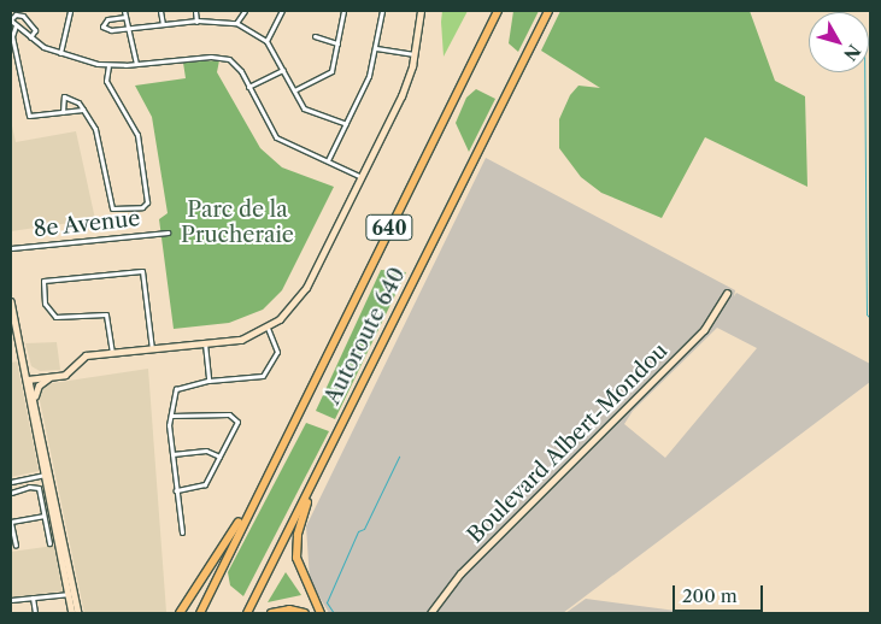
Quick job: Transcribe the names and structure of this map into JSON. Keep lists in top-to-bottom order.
{
  "streets": {
    "highway": ["640", "Autoroute 640"],
    "street": ["8e Avenue", "Boulevard Albert-Mondou"]
  },
  "parks": ["Parc de la Prucheraie"],
  "scale_bar": "200 m",
  "north": "bottom right"
}
